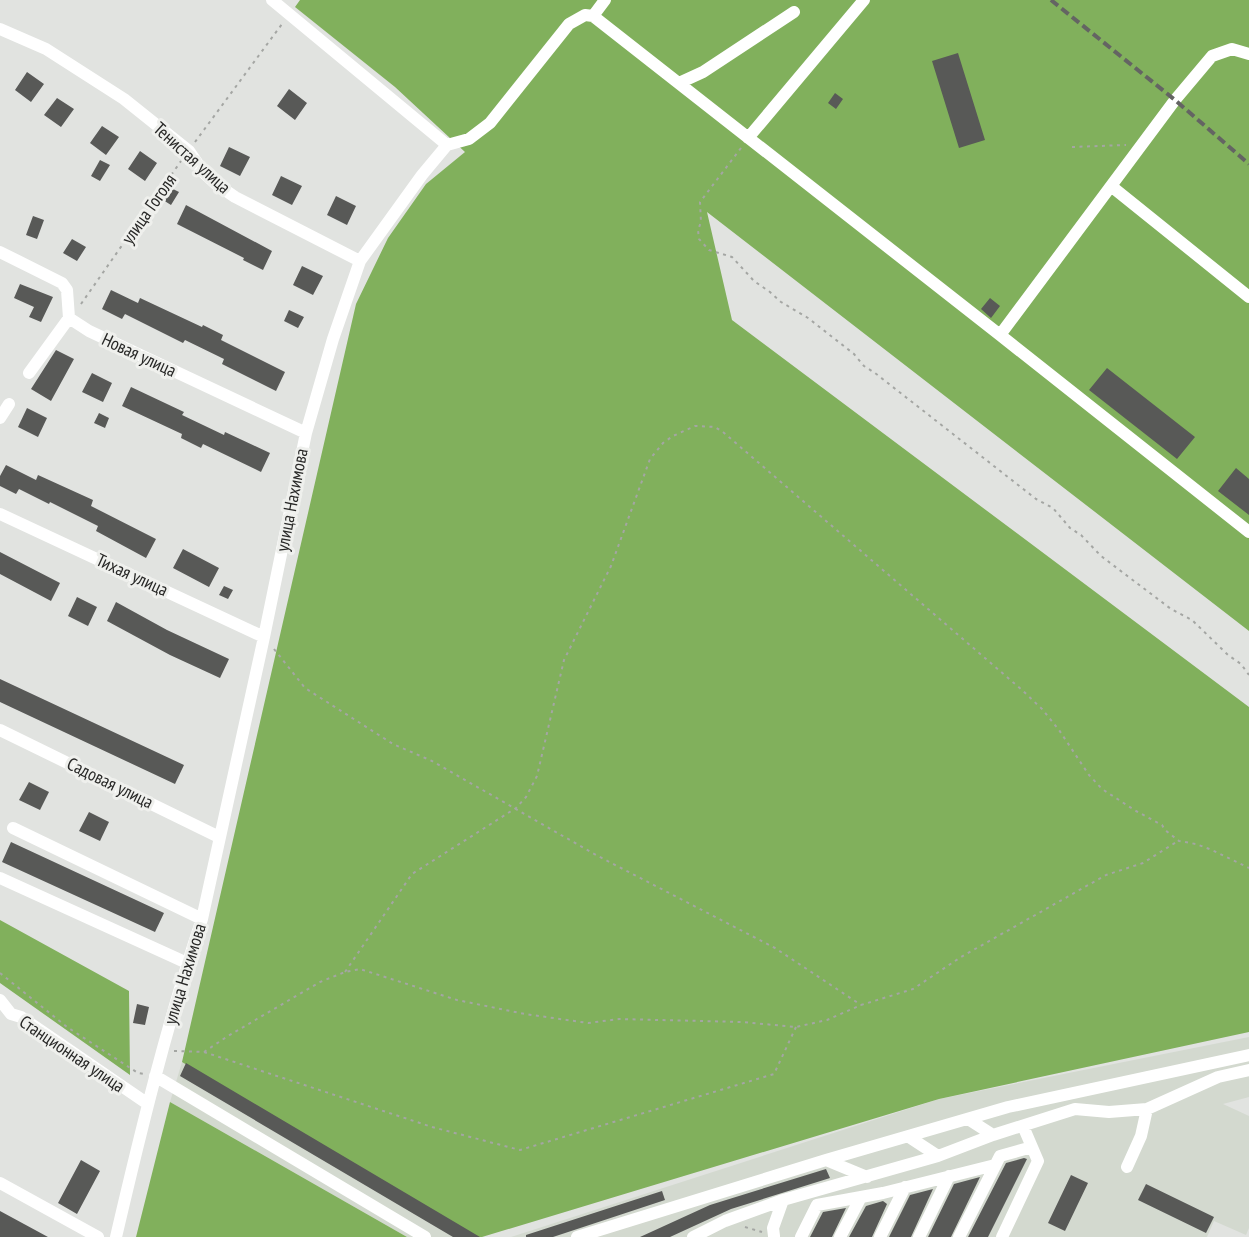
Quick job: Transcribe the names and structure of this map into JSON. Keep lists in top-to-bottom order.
{
  "streets": {
    "street": [
      "Тенистая улица",
      "Новая улица",
      "улица Нахимова",
      "Тихая улица",
      "Садовая улица",
      "Станционная улица"
    ],
    "path": ["улица Гоголя"]
  },
  "crossings": [
    ["Тенистая улица", "улица Гоголя"],
    ["Тенистая улица", "улица Нахимова"],
    ["улица Гоголя", "Новая улица"],
    ["Новая улица", "улица Нахимова"],
    ["улица Нахимова", "Тихая улица"],
    ["улица Нахимова", "Садовая улица"],
    ["улица Нахимова", "Станционная улица"]
  ]
}
